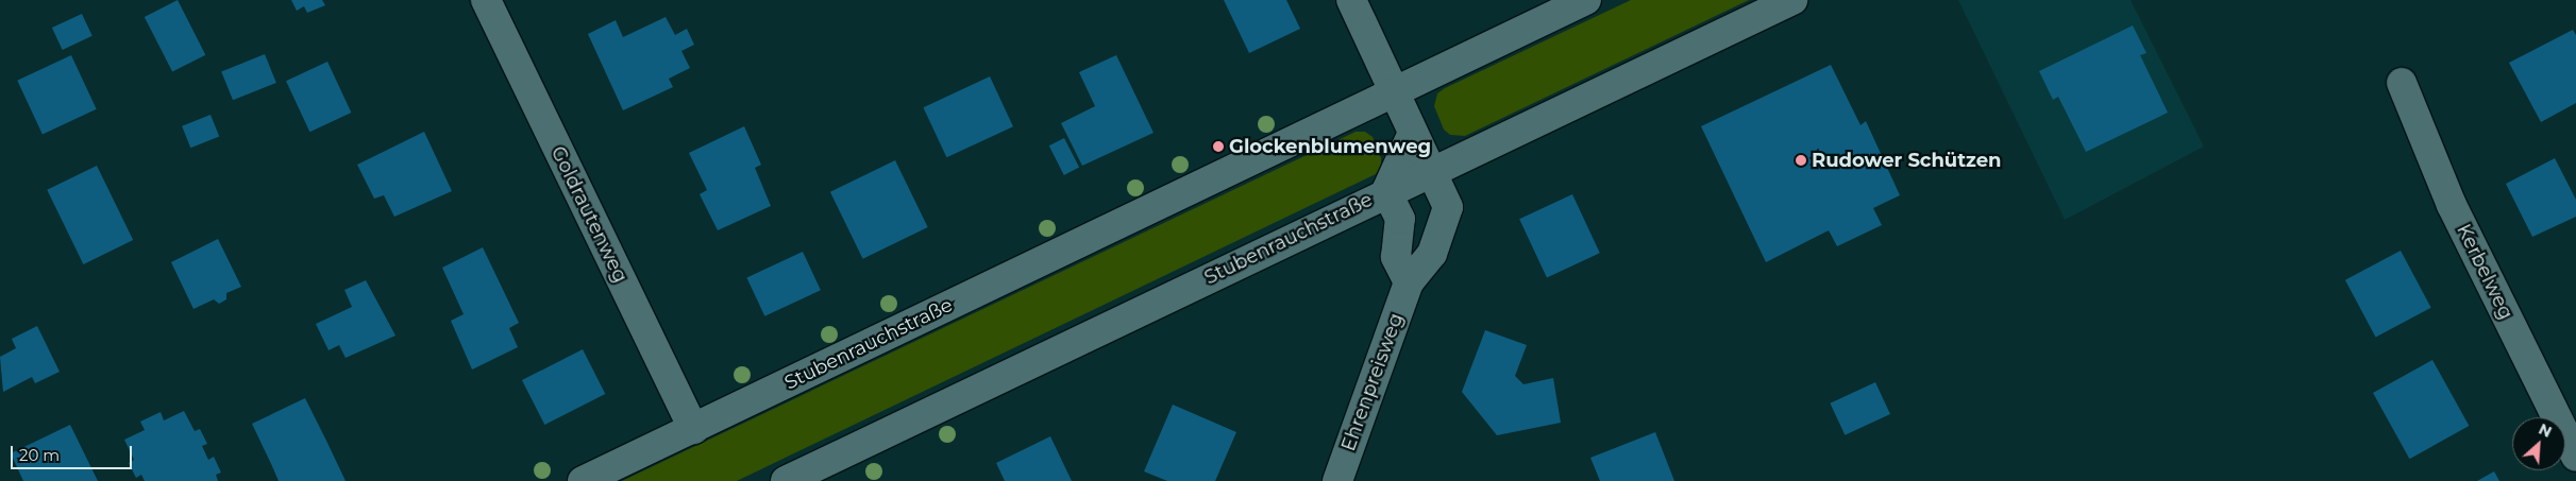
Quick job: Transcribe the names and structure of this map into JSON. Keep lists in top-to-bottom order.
{
  "streets": {
    "main road": [
      "Goldrautenweg",
      "Stubenrauchstraße",
      "Kerbelweg",
      "Ehrenpreisweg"
    ]
  },
  "crossings": [
    ["Goldrautenweg", "Stubenrauchstraße"],
    ["Stubenrauchstraße", "Ehrenpreisweg"]
  ],
  "places": ["Glockenblumenweg", "Rudower Schützen"],
  "scale_bar": "20 m",
  "north": "top right"
}
